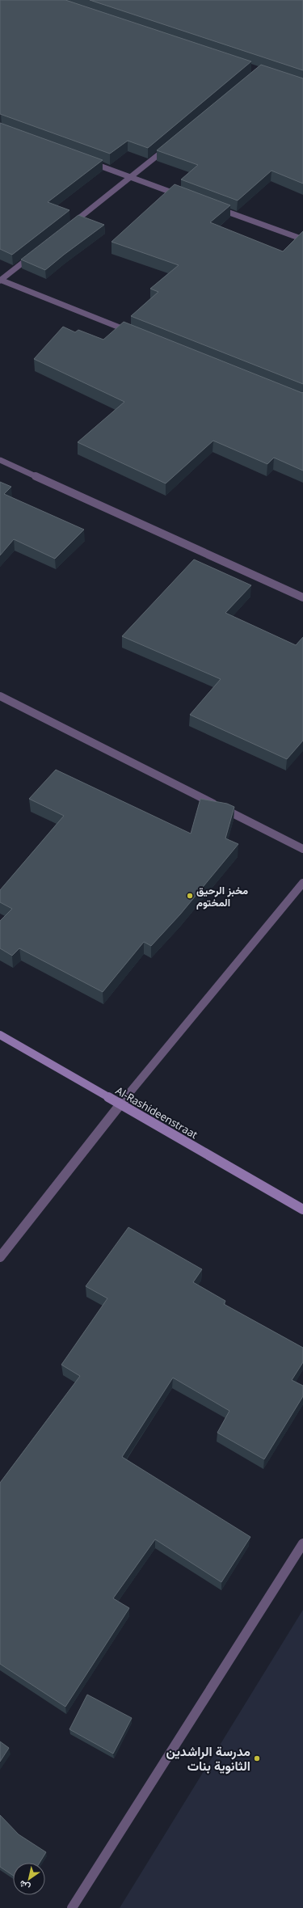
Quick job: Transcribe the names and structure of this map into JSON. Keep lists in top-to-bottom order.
{
  "streets": {
    "street": ["Al-Rashideenstraat"]
  },
  "places": ["مخبز الرحيق المختوم", "مدرسة الراشدين الثانوية بنات"],
  "north": "bottom left"
}
